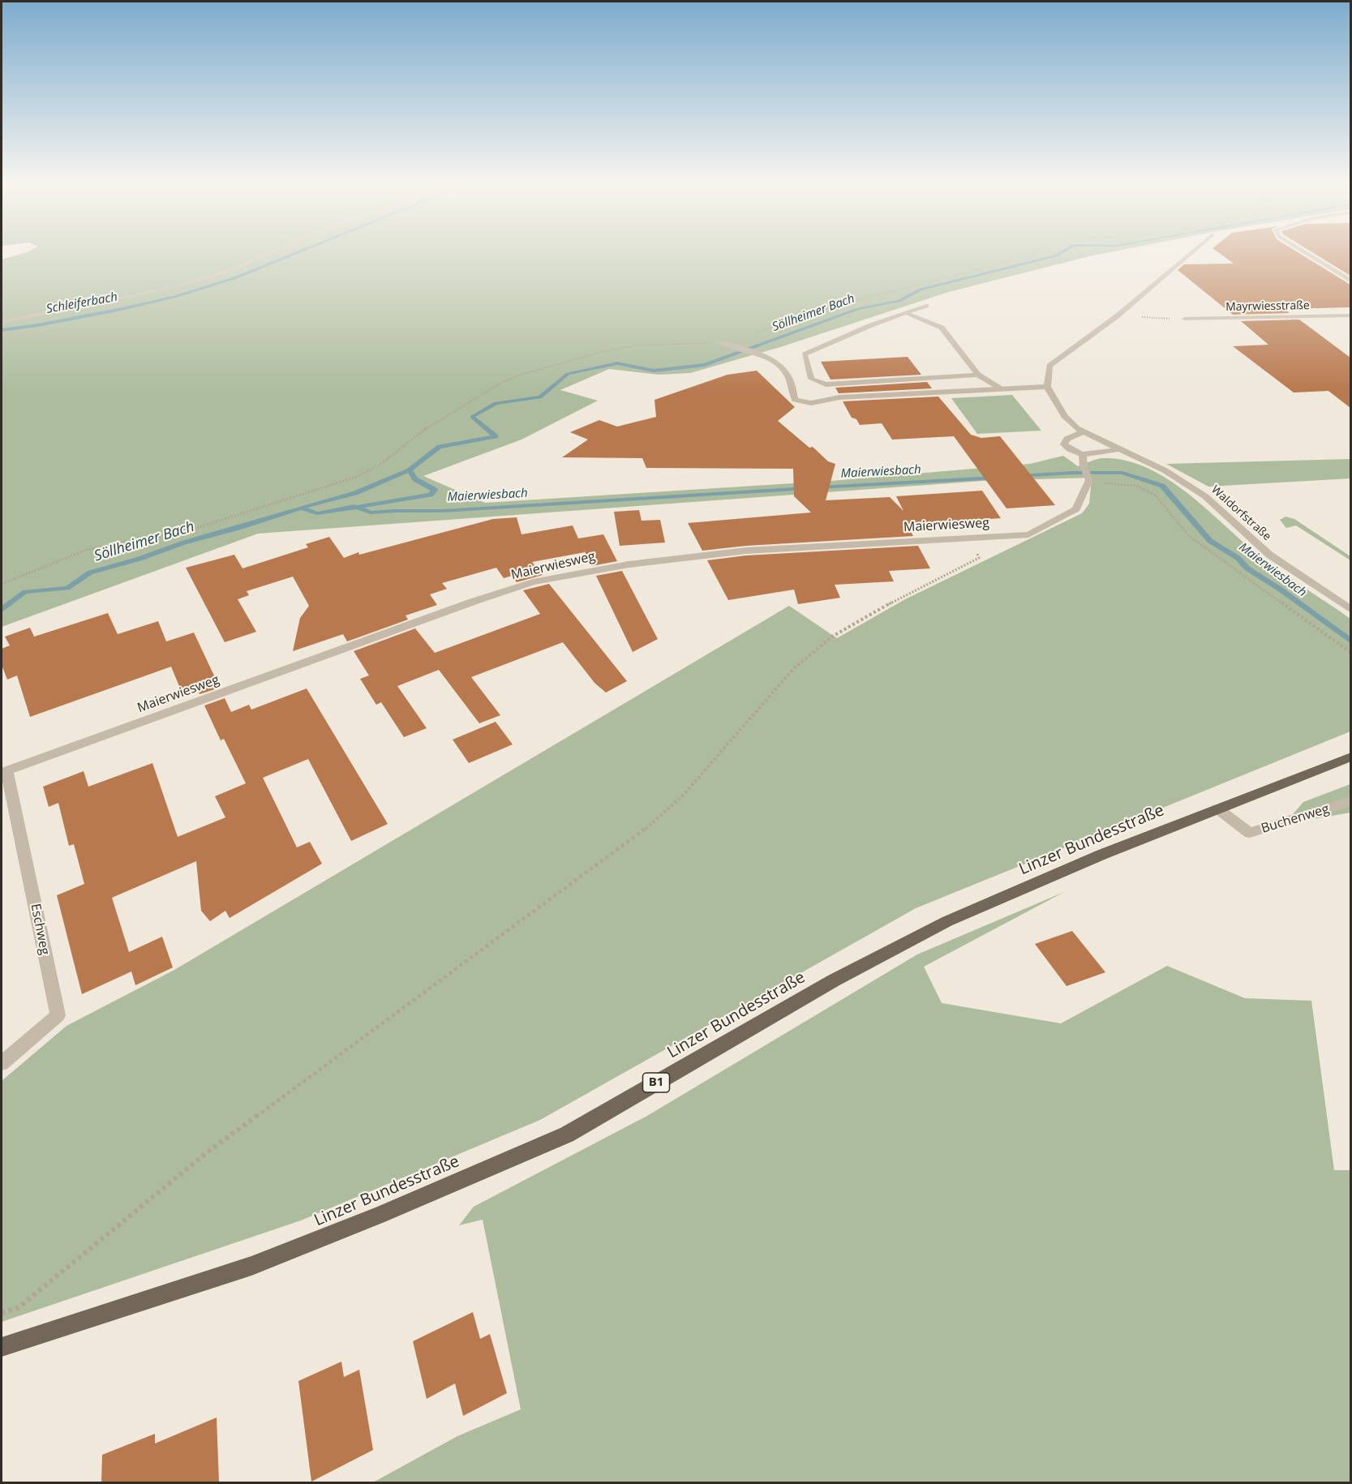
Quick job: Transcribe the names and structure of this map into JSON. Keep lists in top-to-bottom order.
{
  "streets": {
    "main road": ["Linzer Bundesstraße", "B1"],
    "street": [
      "Mayrwiesstraße",
      "Waldorfstraße",
      "Maierwiesweg",
      "Buchenweg",
      "Eschweg"
    ]
  },
  "crossings": [
    ["Maierwiesweg", "Eschweg"],
    ["Buchenweg", "Linzer Bundesstraße"]
  ],
  "water": ["Schleiferbach", "Söllheimer Bach", "Maierwiesbach"]
}
